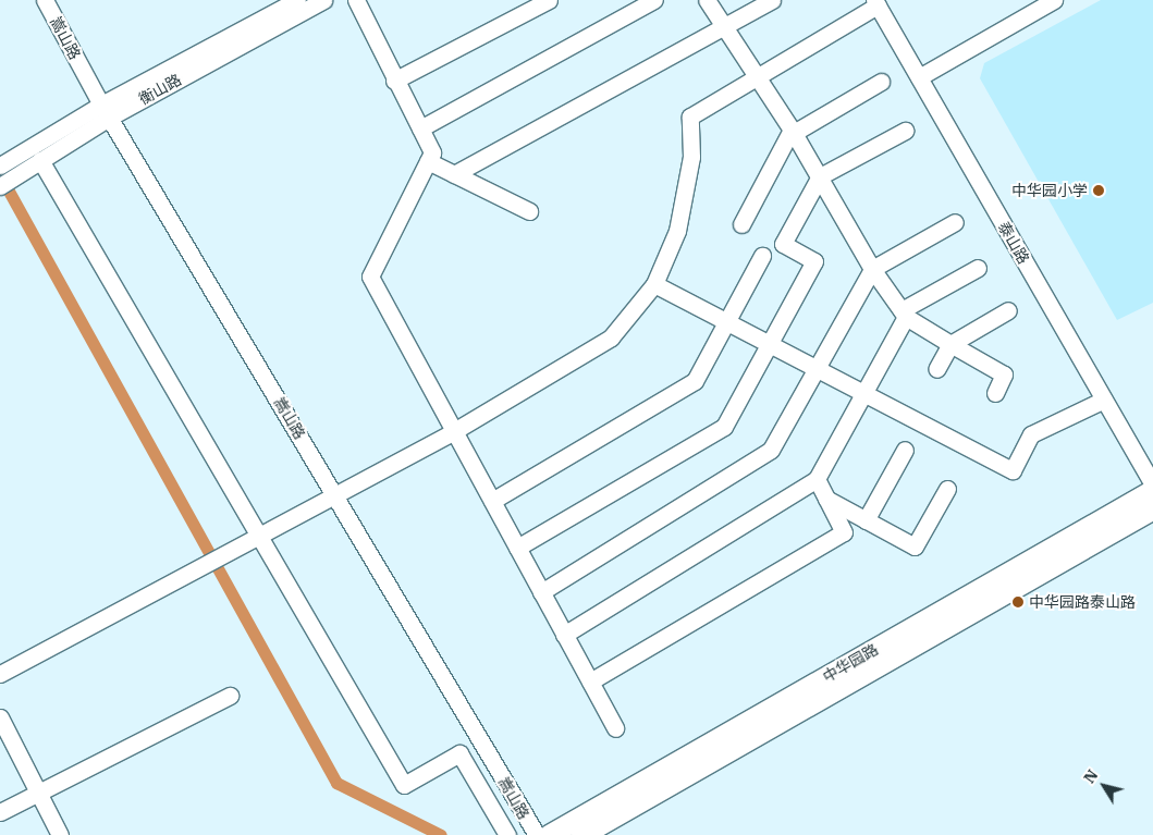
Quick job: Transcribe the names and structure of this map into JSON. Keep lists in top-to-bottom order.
{
  "streets": {
    "main road": ["中华园路"],
    "street": ["嵩山路", "衡山路", "泰山路"]
  },
  "crossings": [
    ["嵩山路", "衡山路"]
  ],
  "places": ["中华园小学", "中华园路泰山路"],
  "north": "top left"
}
